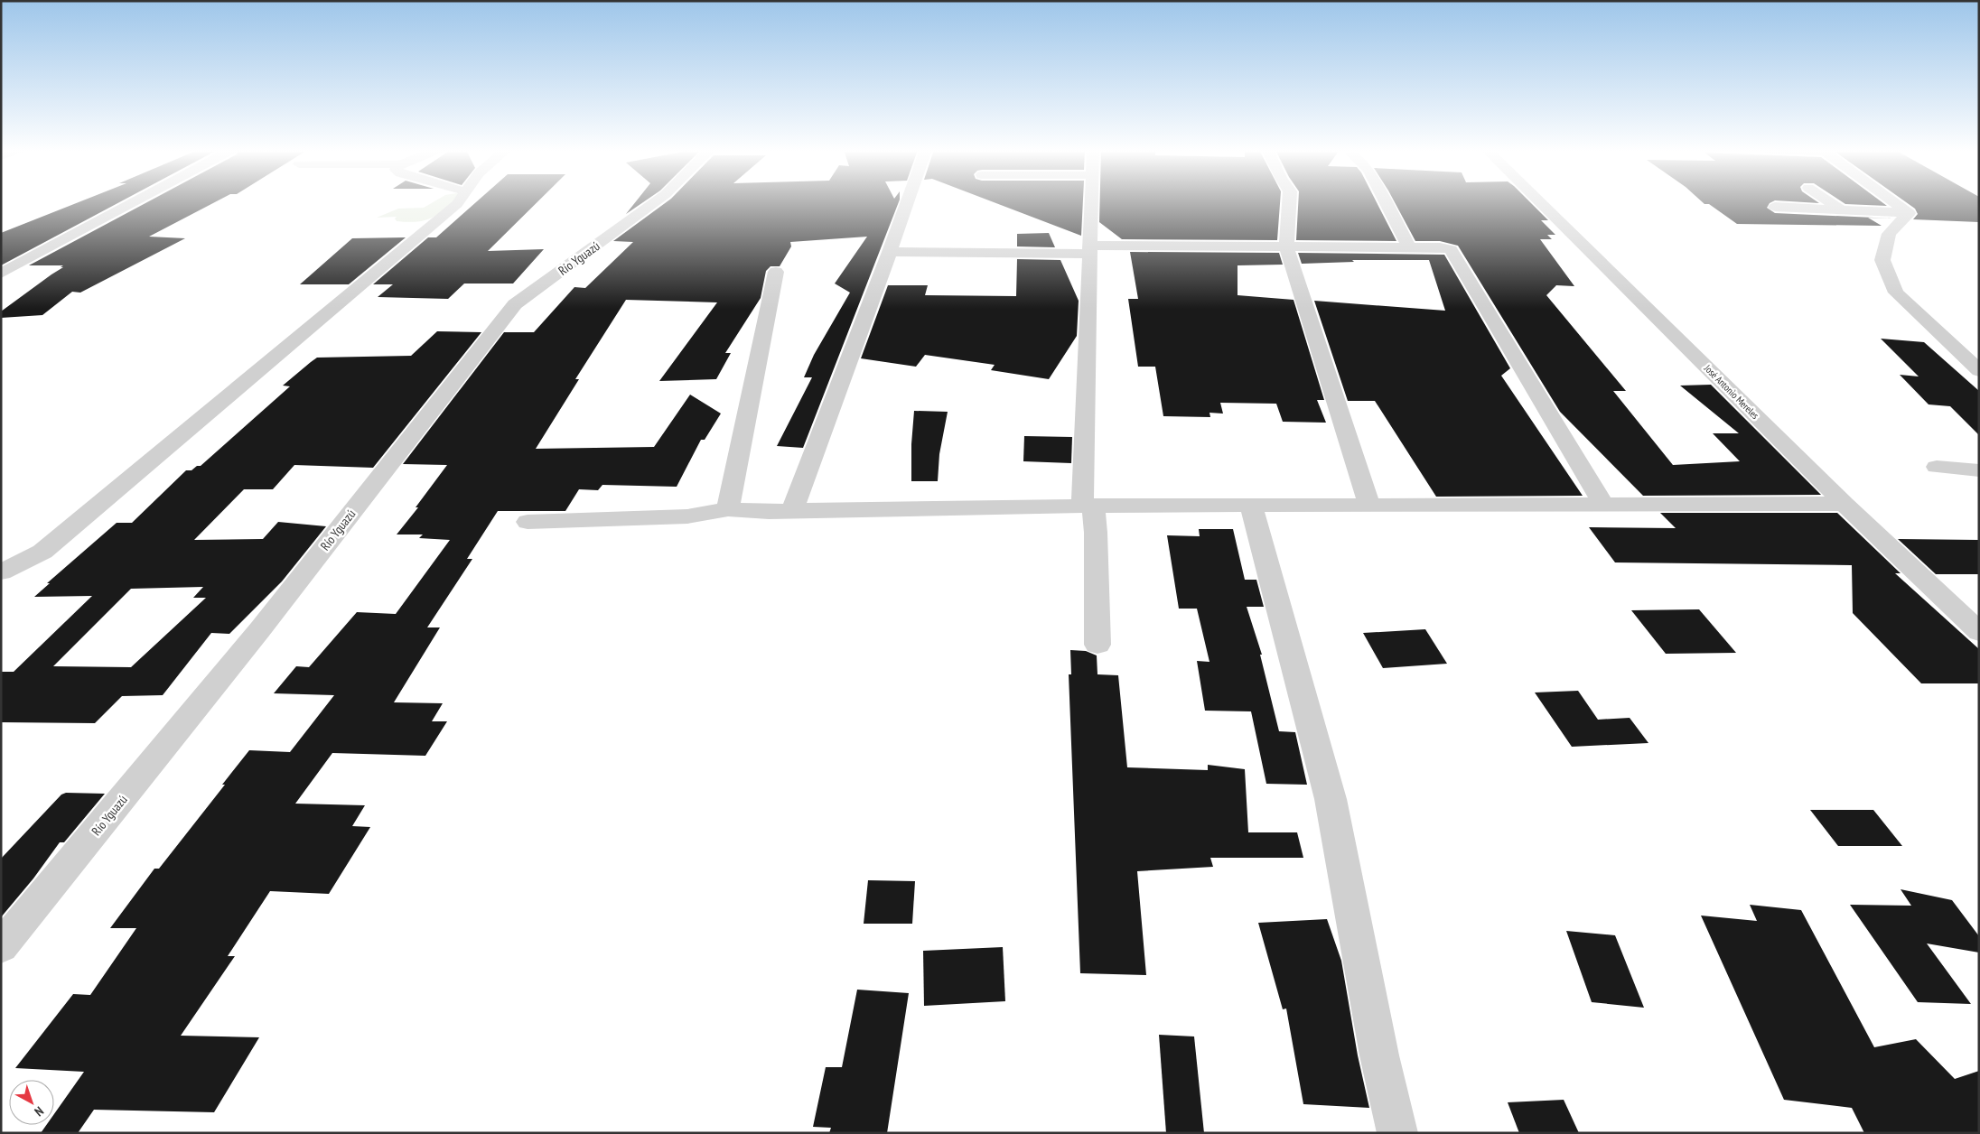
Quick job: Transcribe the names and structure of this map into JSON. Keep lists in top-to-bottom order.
{
  "streets": {
    "street": ["Río Yguazú", "José Antonio Mereles"]
  },
  "north": "bottom right"
}
